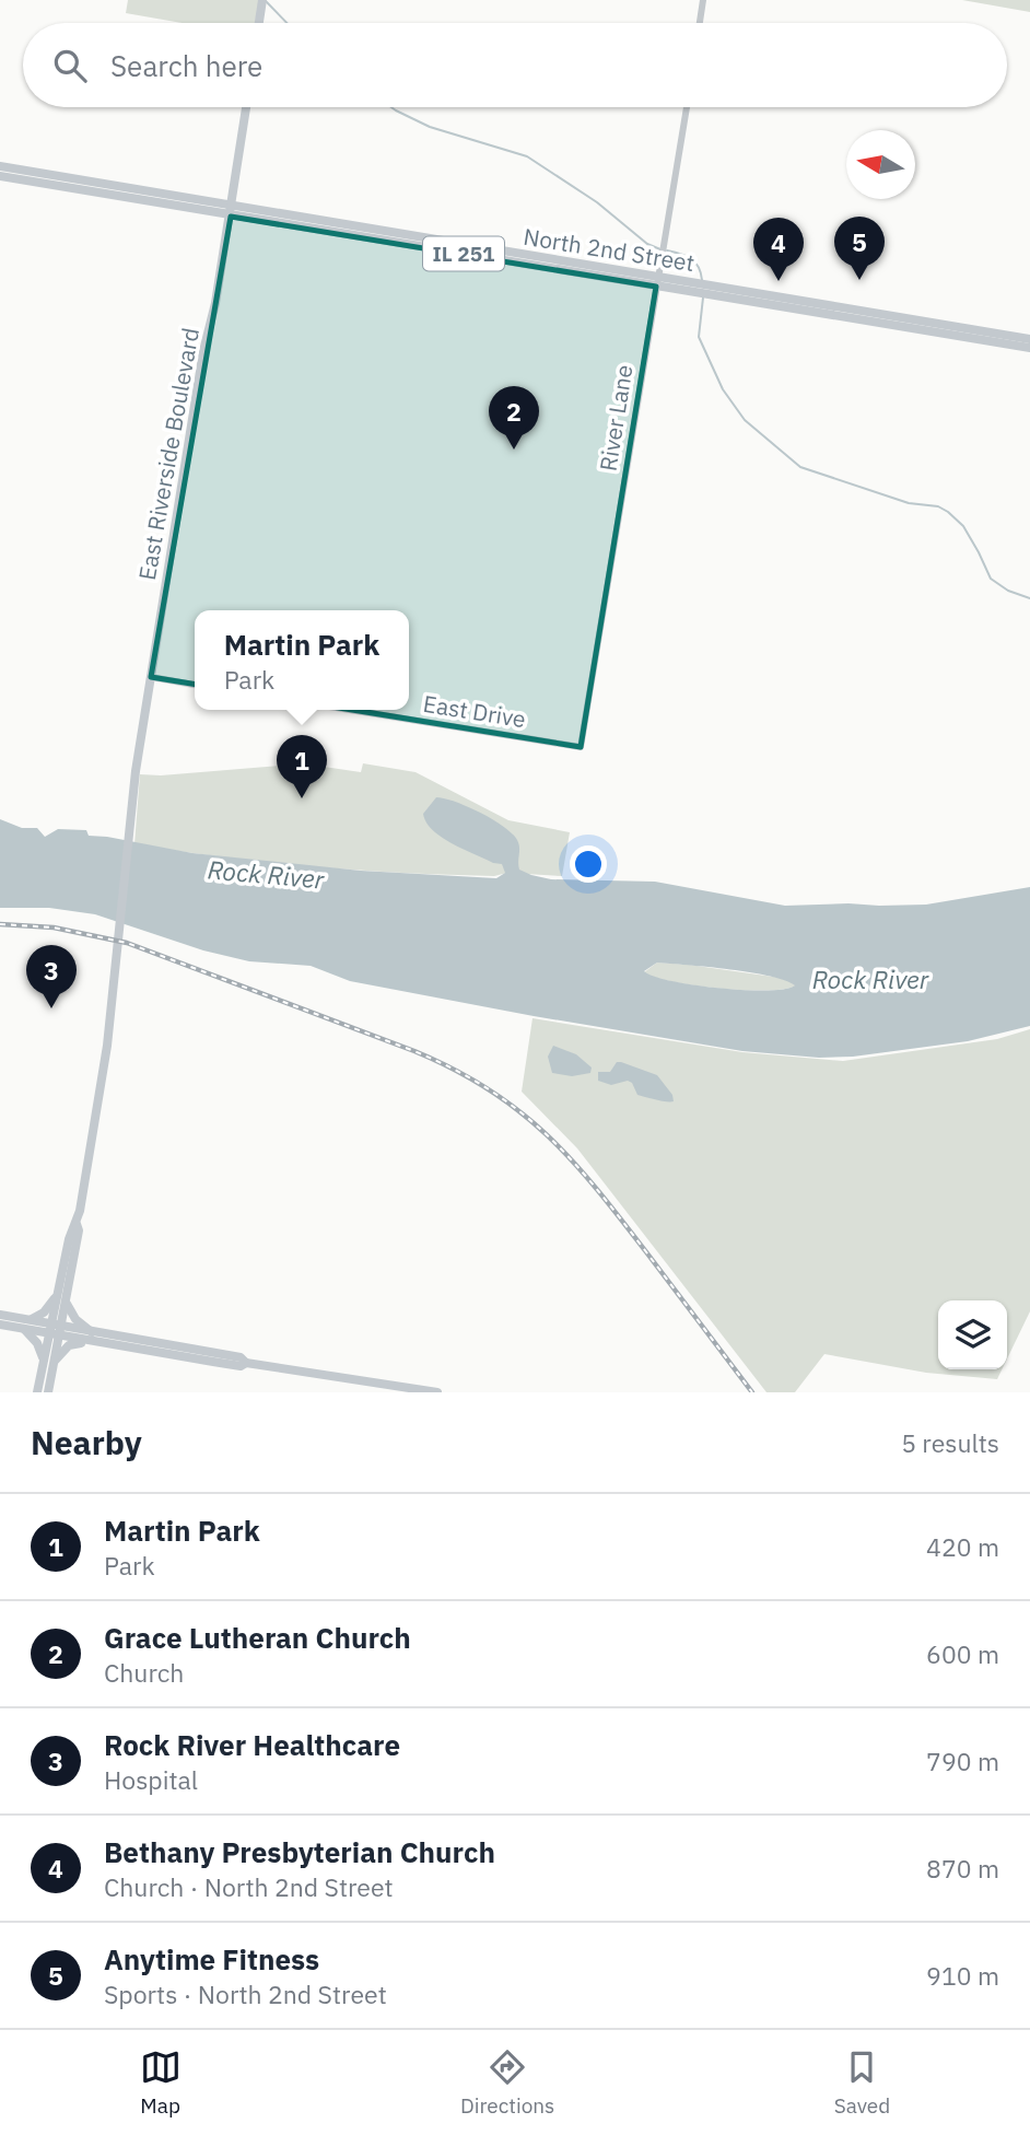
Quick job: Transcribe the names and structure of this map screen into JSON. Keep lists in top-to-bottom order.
{
  "streets": {
    "main road": ["North 2nd Street", "IL 251", "East Riverside Boulevard"],
    "street": ["River Lane", "East Drive"]
  },
  "crossings": [
    ["North 2nd Street", "River Lane"],
    ["North 2nd Street", "East Riverside Boulevard"],
    ["River Lane", "East Drive"]
  ],
  "water": ["Rock River"],
  "north": "left",
  "page": {
    "search": "Search here",
    "pins": [
      "5",
      "4",
      "2",
      "1",
      "3"
    ],
    "popup": ["Martin Park", "Park"],
    "heading": ["Nearby", "5 results"],
    "list": [
      {
        "mark": "1",
        "name": "Martin Park",
        "note": "Park",
        "value": "420 m"
      },
      {
        "mark": "2",
        "name": "Grace Lutheran Church",
        "note": "Church",
        "value": "600 m"
      },
      {
        "mark": "3",
        "name": "Rock River Healthcare",
        "note": "Hospital",
        "value": "790 m"
      },
      {
        "mark": "4",
        "name": "Bethany Presbyterian Church",
        "note": "Church · North 2nd Street",
        "value": "870 m"
      },
      {
        "mark": "5",
        "name": "Anytime Fitness",
        "note": "Sports · North 2nd Street",
        "value": "910 m"
      }
    ],
    "nav": ["Map", "Directions", "Saved"]
  }
}
